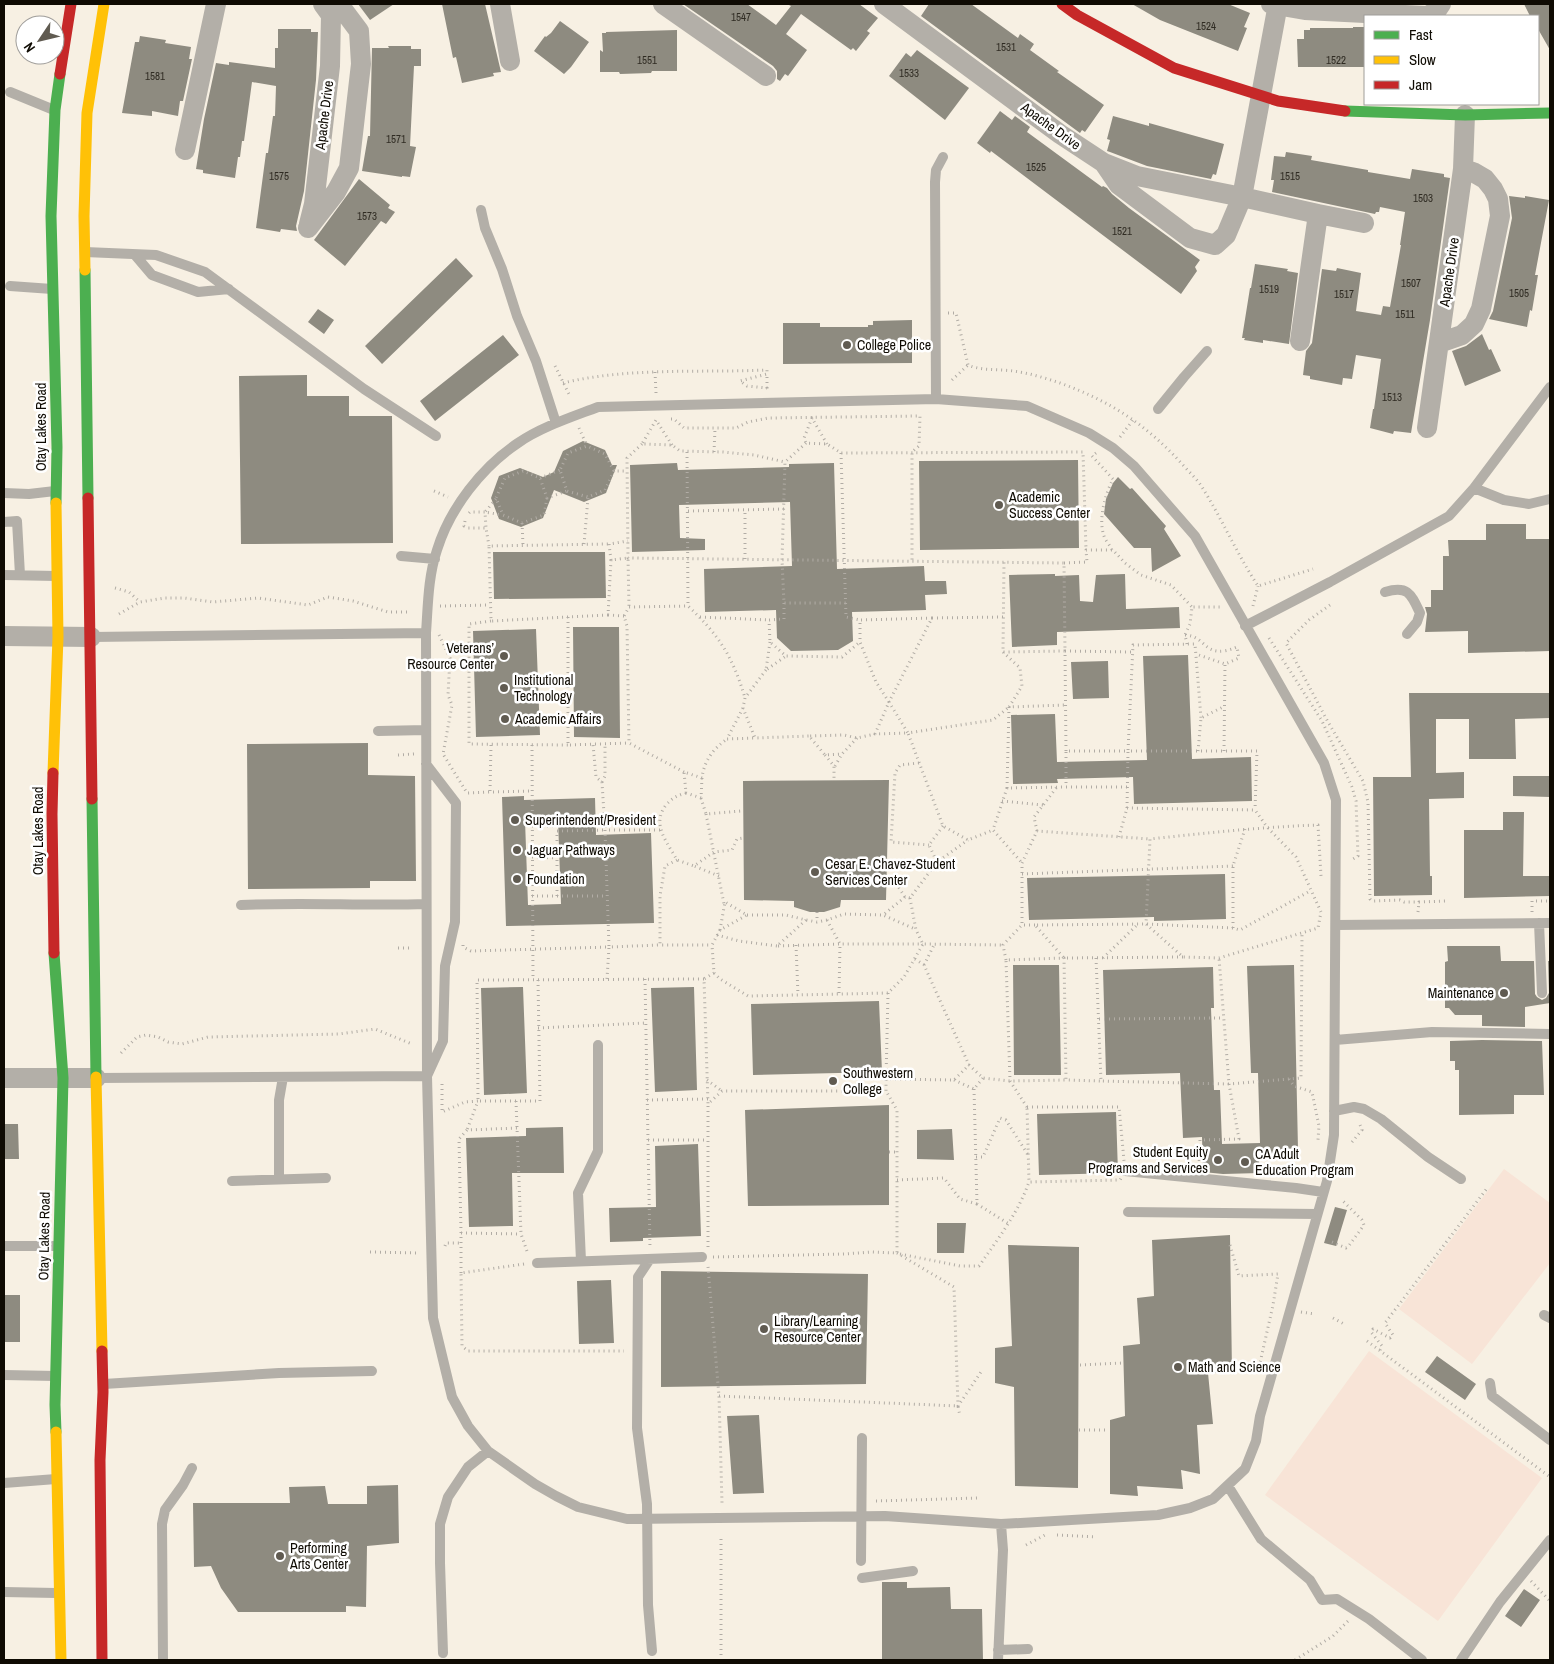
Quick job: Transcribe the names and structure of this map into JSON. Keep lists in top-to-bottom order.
{
  "streets": {
    "main road": ["Otay Lakes Road"],
    "street": ["Apache Drive"]
  },
  "places": [
    "College Police",
    "Academic Success Center",
    "Veterans’ Resource Center",
    "Institutional Technology",
    "Academic Affairs",
    "Superintendent/President",
    "Jaguar Pathways",
    "Cesar E. Chavez-Student Services Center",
    "Foundation",
    "Maintenance",
    "Southwestern College",
    "Student Equity Programs and Services",
    "CA Adult Education Program",
    "Library/Learning Resource Center",
    "Math and Science",
    "Performing Arts Center"
  ],
  "house_numbers": [
    "1547",
    "1524",
    "1531",
    "1551",
    "1522",
    "1533",
    "1581",
    "1571",
    "1525",
    "1575",
    "1515",
    "1503",
    "1573",
    "1521",
    "1507",
    "1519",
    "1505",
    "1517",
    "1511",
    "1513"
  ],
  "legend": ["Fast", "Slow", "Jam"],
  "north": "bottom left"
}
